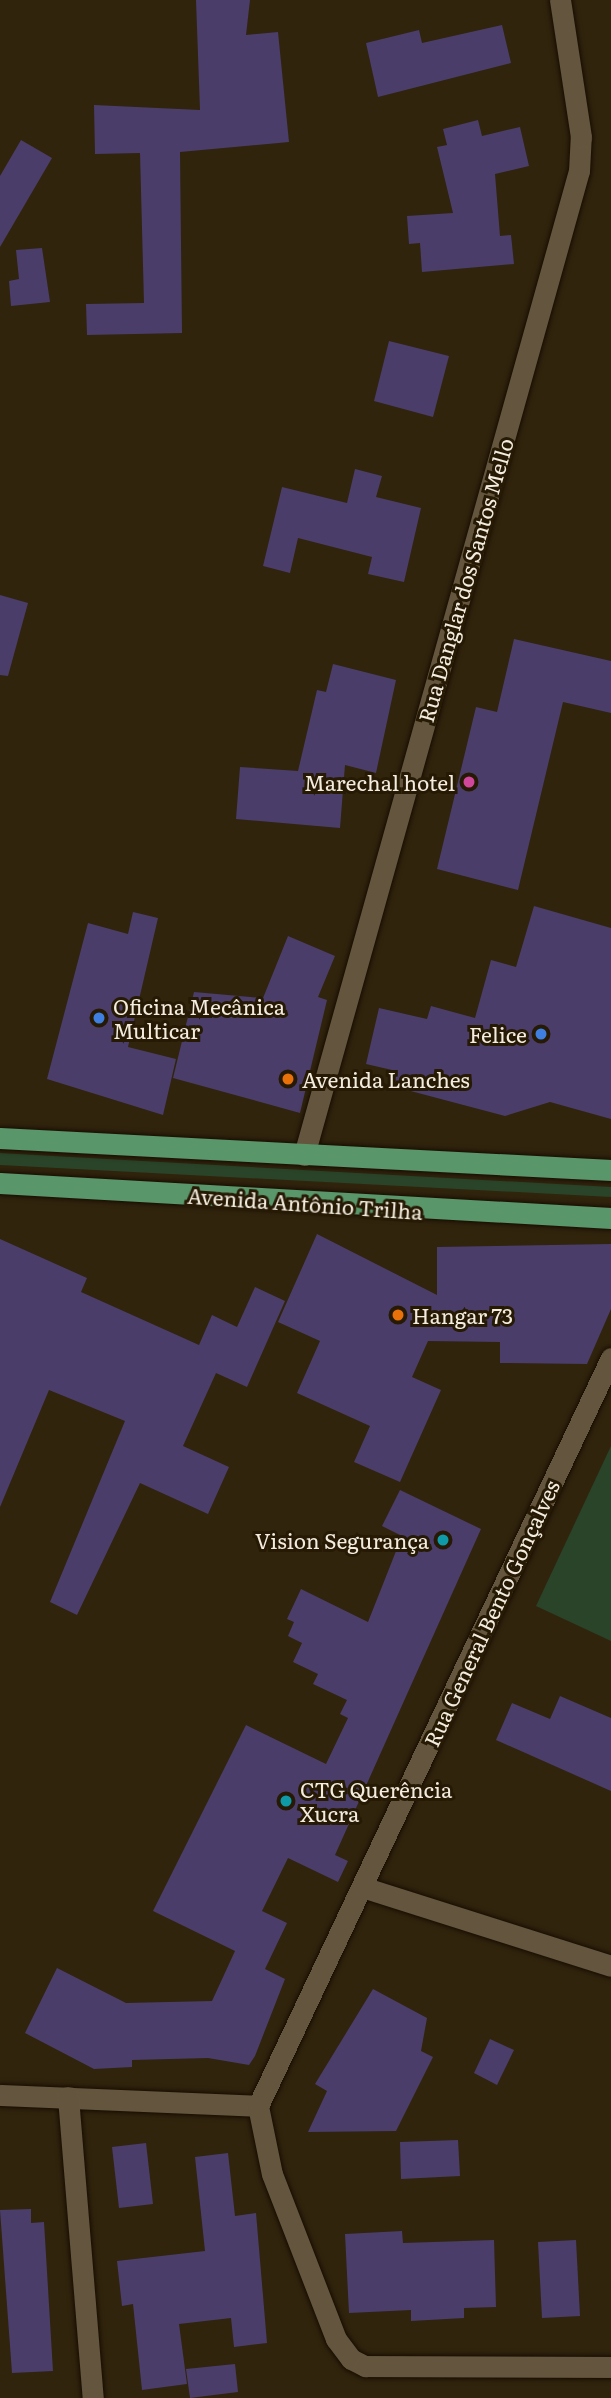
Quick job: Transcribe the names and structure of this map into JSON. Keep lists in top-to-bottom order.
{
  "streets": {
    "main road": ["Avenida Antônio Trilha"],
    "street": ["Rua Danglar dos Santos Mello", "Rua General Bento Gonçalves"]
  },
  "places": [
    "Marechal hotel",
    "Oficina Mecânica Multicar",
    "Felice",
    "Avenida Lanches",
    "Hangar 73",
    "Vision Segurança",
    "CTG Querência Xucra"
  ]
}
